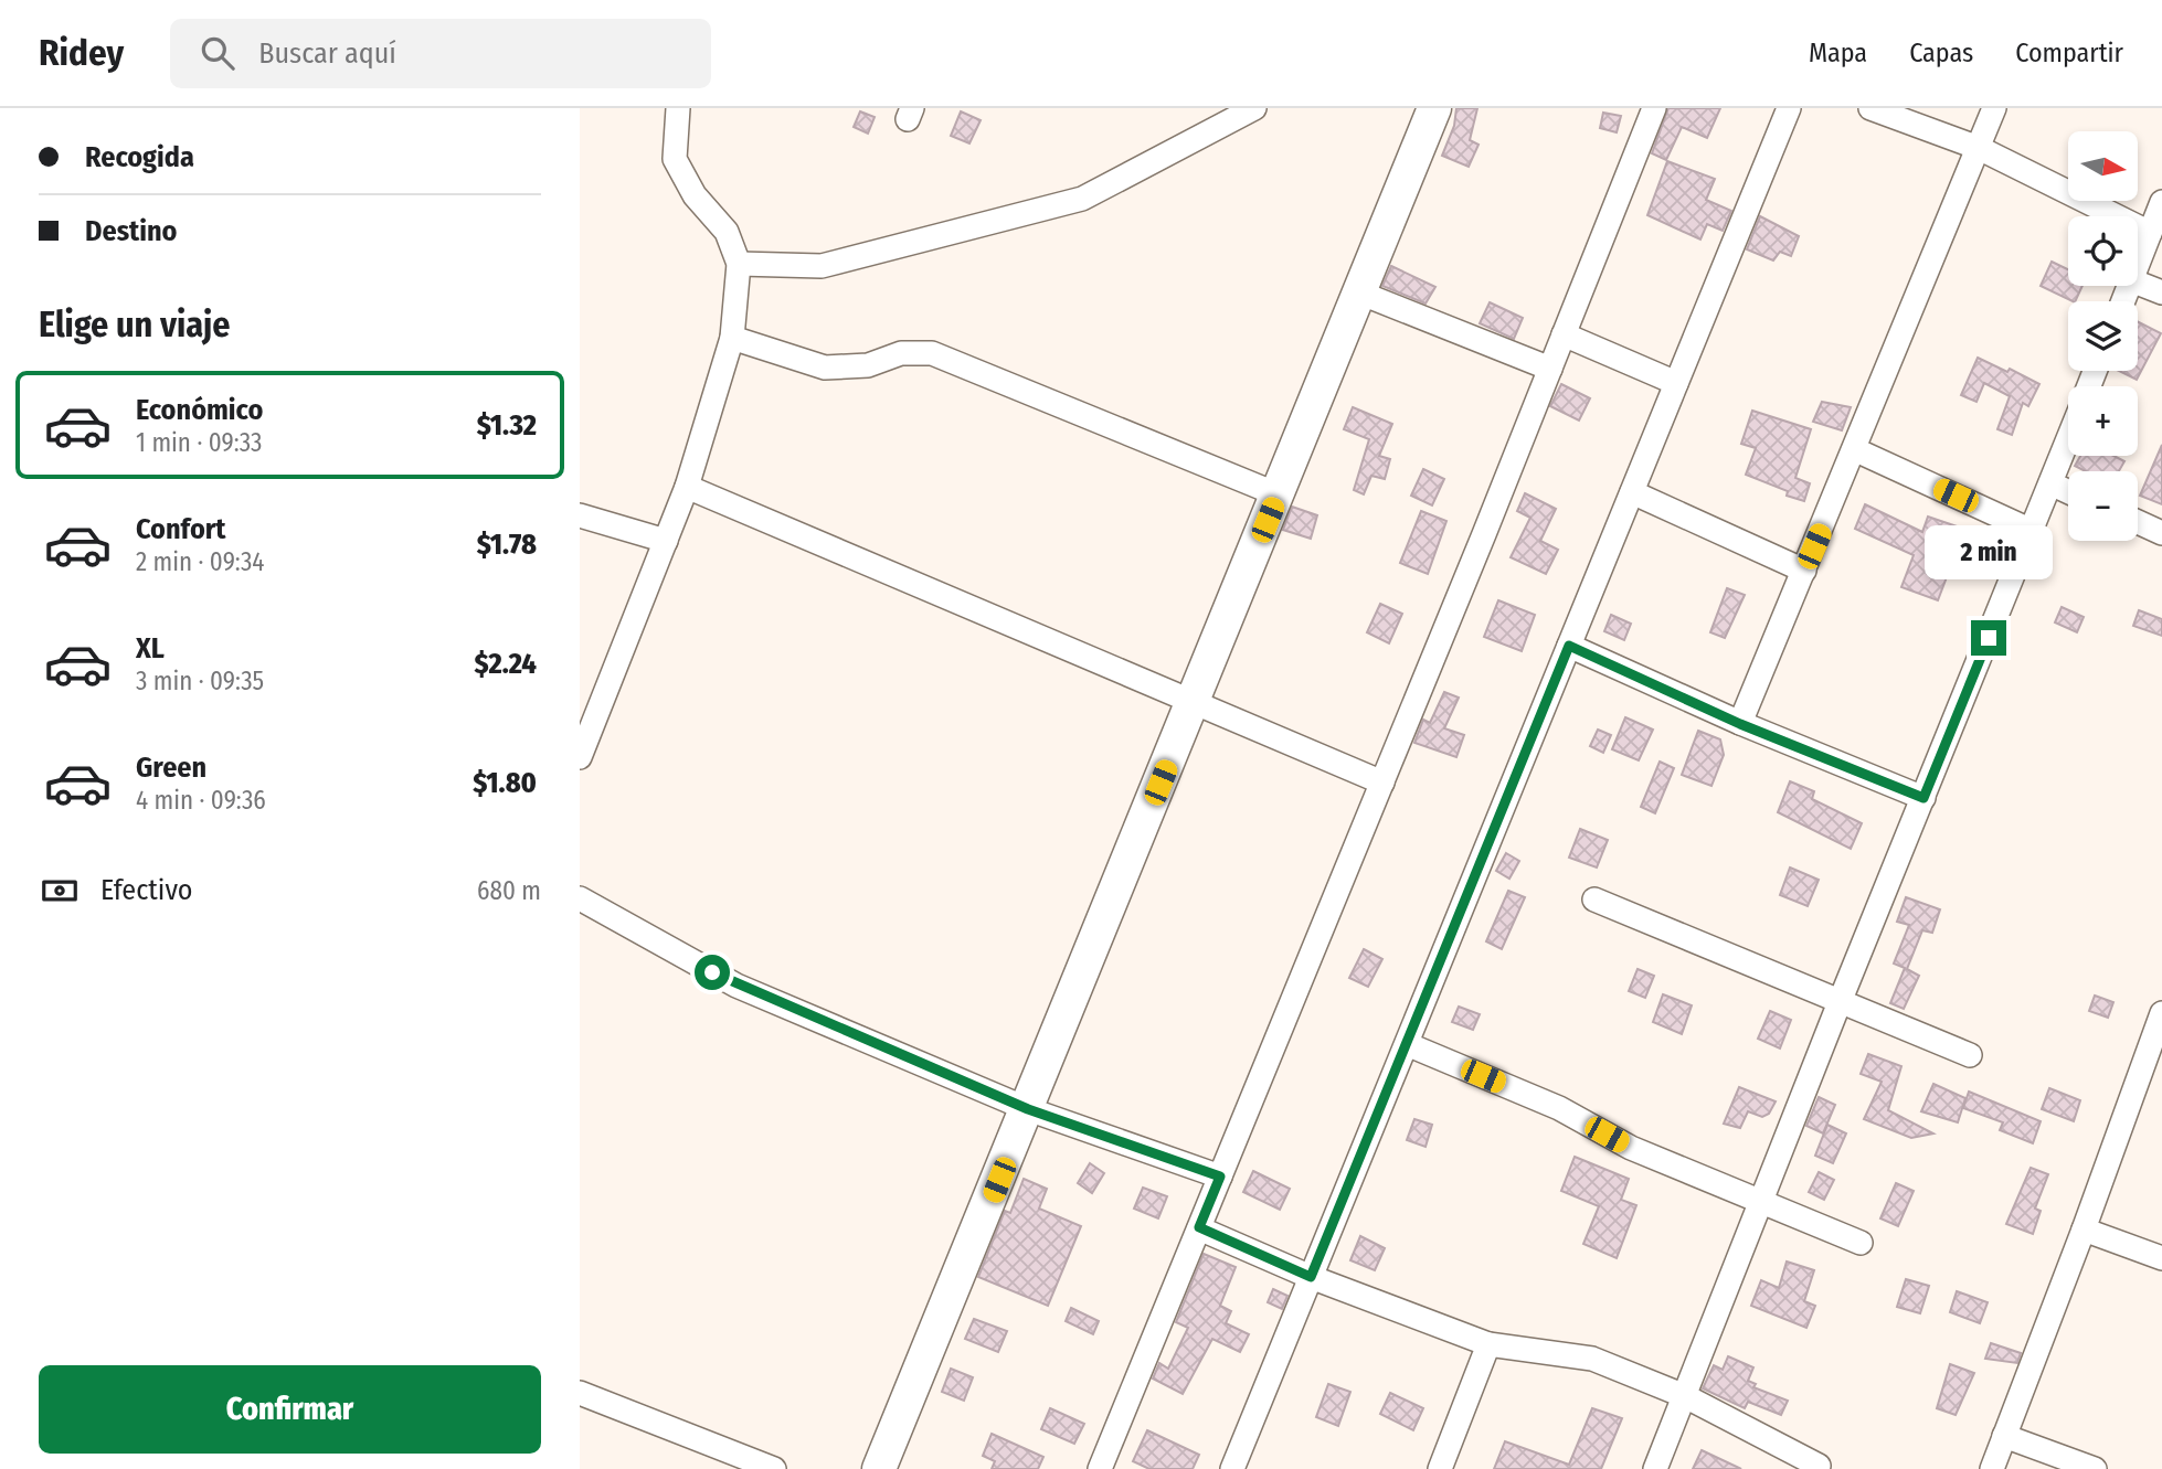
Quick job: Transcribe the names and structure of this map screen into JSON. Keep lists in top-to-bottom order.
{
  "north": "right",
  "page": {
    "header": "Ridey",
    "search": "Buscar aquí",
    "nav": ["Mapa", "Capas", "Compartir"],
    "banner": ["Recogida", "Destino"],
    "map_buttons": ["+", "−"],
    "heading": "Elige un viaje",
    "list": [
      {
        "name": "Económico",
        "note": "1 min · 09:33",
        "value": "$1.32"
      },
      {
        "name": "Confort",
        "note": "2 min · 09:34",
        "value": "$1.78"
      },
      {
        "name": "XL",
        "note": "3 min · 09:35",
        "value": "$2.24"
      },
      {
        "name": "Green",
        "note": "4 min · 09:36",
        "value": "$1.80"
      }
    ],
    "bubble": "2 min",
    "pay": ["Efectivo", "680 m"],
    "buttons": "Confirmar"
  }
}
